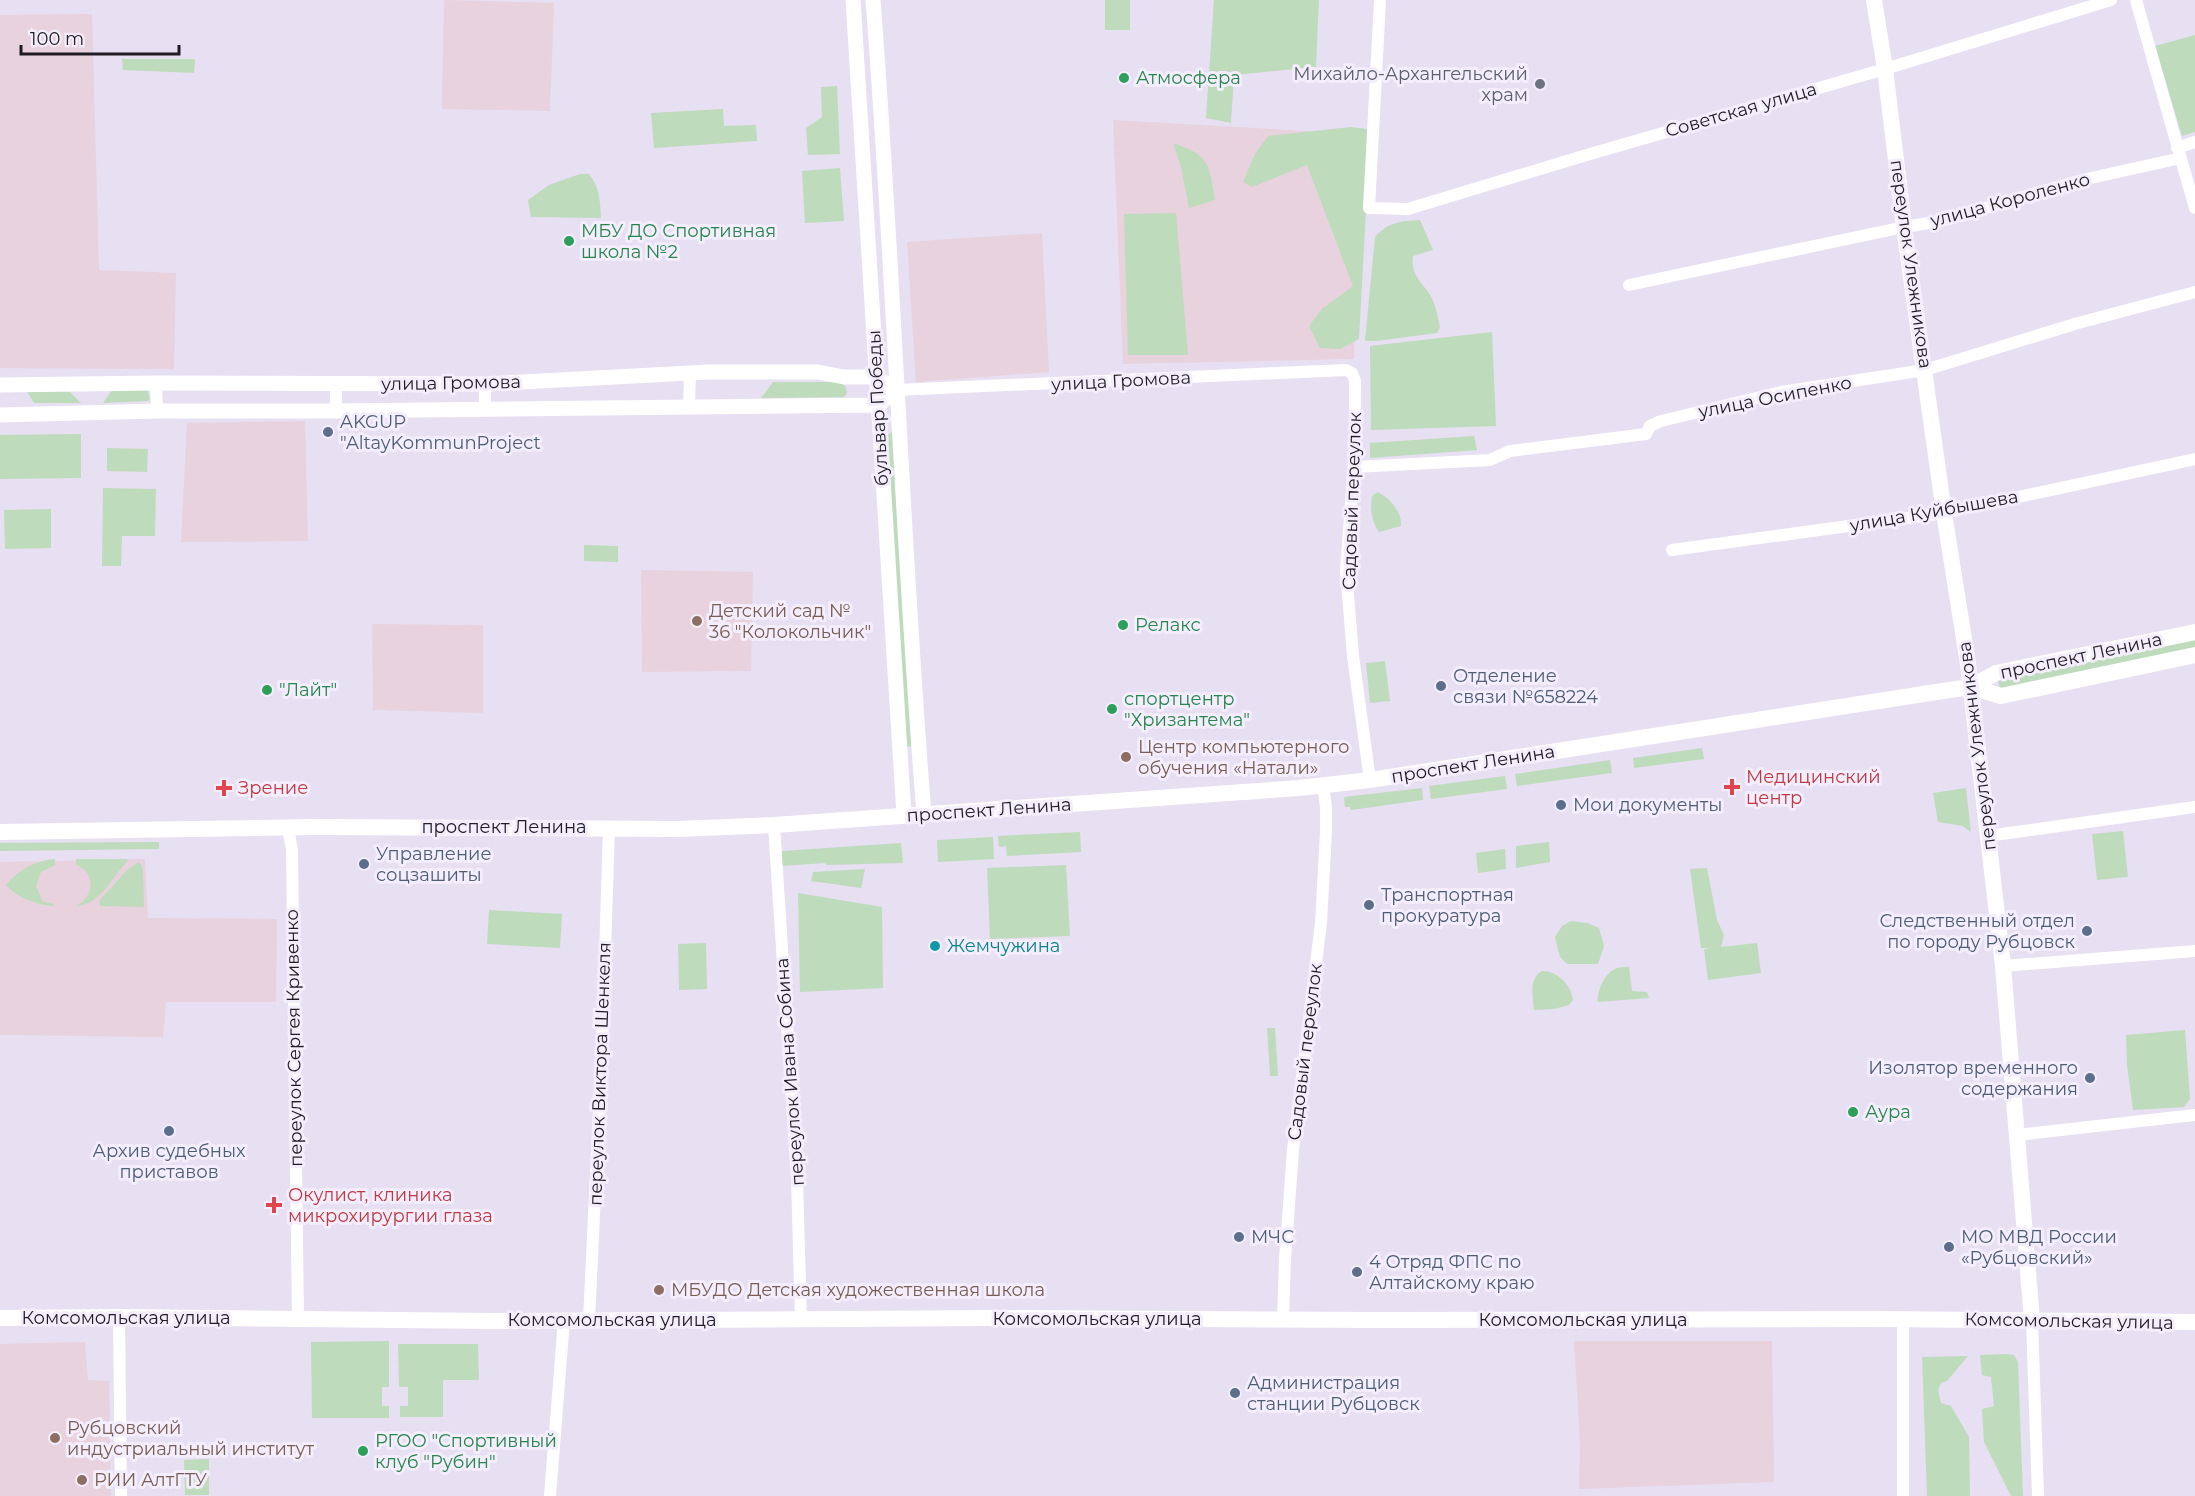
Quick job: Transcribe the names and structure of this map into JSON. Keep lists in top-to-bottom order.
{
  "streets": {
    "main road": ["переулок Улежникова", "проспект Ленина", "Комсомольская улица"],
    "street": [
      "Советская улица",
      "улица Короленко",
      "улица Громова",
      "улица Осипенко",
      "бульвар Победы",
      "Садовый переулок",
      "улица Куйбышева",
      "переулок Сергея Кривенко",
      "переулок Ивана Собина",
      "переулок Виктора Шенкеля"
    ]
  },
  "crossings": [
    ["Советская улица", "переулок Улежникова"],
    ["улица Короленко", "переулок Улежникова"],
    ["переулок Улежникова", "улица Осипенко"],
    ["переулок Улежникова", "улица Куйбышева"],
    ["переулок Улежникова", "проспект Ленина"],
    ["переулок Улежникова", "Комсомольская улица"],
    ["улица Громова", "бульвар Победы"],
    ["улица Громова", "Садовый переулок"],
    ["улица Осипенко", "Садовый переулок"],
    ["бульвар Победы", "проспект Ленина"],
    ["Садовый переулок", "проспект Ленина"],
    ["Садовый переулок", "Комсомольская улица"],
    ["проспект Ленина", "переулок Сергея Кривенко"],
    ["проспект Ленина", "переулок Ивана Собина"],
    ["проспект Ленина", "переулок Виктора Шенкеля"],
    ["переулок Сергея Кривенко", "Комсомольская улица"],
    ["переулок Ивана Собина", "Комсомольская улица"],
    ["переулок Виктора Шенкеля", "Комсомольская улица"]
  ],
  "places": {
    "other": [
      "Атмосфера",
      "Михайло-Архангельский храм",
      "МБУ ДО Спортивная школа №2",
      "AKGUP \"AltayKommunProject",
      "Детский сад № 36 \"Колокольчик\"",
      "Релакс",
      "Отделение связи №658224",
      "\"Лайт\"",
      "спортцентр \"Хризантема\"",
      "Центр компьютерного обучения «Натали»",
      "Мои документы",
      "Управление соцзашиты",
      "Транспортная прокуратура",
      "Следственный отдел по городу Рубцовск",
      "Жемчужина",
      "Изолятор временного содержания",
      "Аура",
      "Архив судебных приставов",
      "МЧС",
      "МО МВД России «Рубцовский»",
      "4 Отряд ФПС по Алтайскому краю",
      "МБУДО Детская художественная школа",
      "Администрация станции Рубцовск",
      "Рубцовский индустриальный институт",
      "РГОО \"Спортивный клуб \"Рубин\"",
      "РИИ АлтГТУ"
    ],
    "health": ["Медицинский центр", "Зрение", "Окулист, клиника микрохирургии глаза"]
  },
  "scale_bar": "100 m"
}
